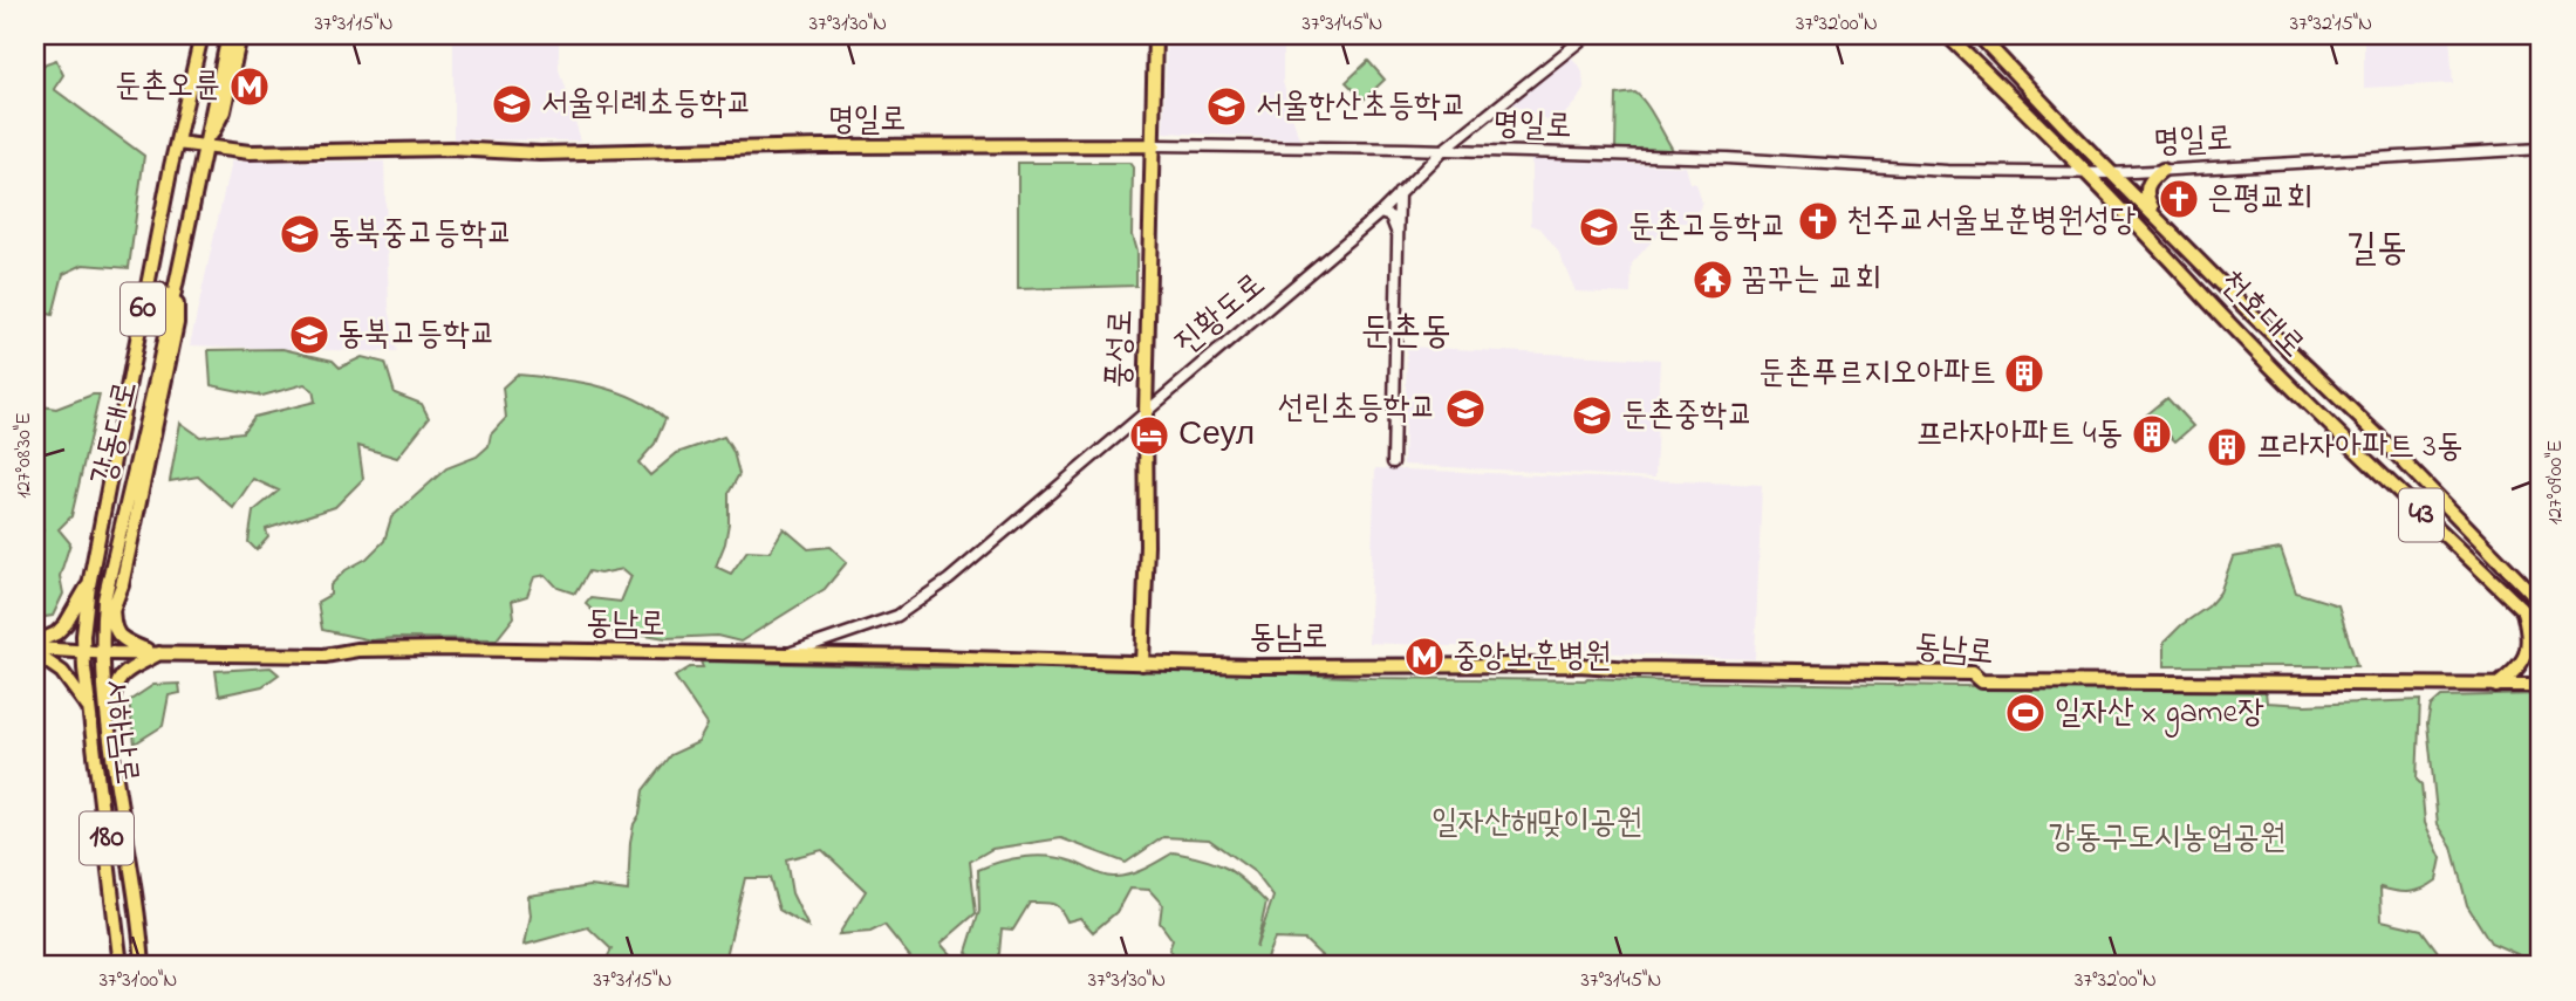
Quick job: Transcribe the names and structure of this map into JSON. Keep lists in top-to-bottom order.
{
  "streets": {
    "main road": [
      "명일로",
      "60",
      "천호대로",
      "풍성로",
      "강동대로",
      "43",
      "동남로",
      "서하남로",
      "180"
    ],
    "street": ["진황도로"]
  },
  "crossings": [
    ["명일로", "진황도로"],
    ["명일로", "천호대로"],
    ["명일로", "풍성로"],
    ["명일로", "강동대로"],
    ["진황도로", "풍성로"],
    ["진황도로", "동남로"],
    ["풍성로", "동남로"],
    ["강동대로", "동남로"],
    ["강동대로", "서하남로"],
    ["동남로", "서하남로"]
  ],
  "districts": ["길동", "둔촌동"],
  "parks": ["일자산해맞이공원", "강동구도시농업공원"],
  "places": {
    "metro station": ["둔촌오륜", "중앙보훈병원"],
    "school or university": [
      "서울위례초등학교",
      "서울한산초등학교",
      "둔촌고등학교",
      "동북중고등학교",
      "동북고등학교",
      "선린초등학교",
      "둔촌중학교"
    ],
    "church": ["은평교회", "천주교서울보훈병원성당"],
    "temple": ["꿈꾸는 교회"],
    "building": ["둔촌푸르지오아파트", "프라자아파트 4동", "프라자아파트 3동"],
    "hotel": ["Сеул"],
    "sports": ["일자산 x game장"]
  },
  "coordinates": [
    "37°31'15\"N",
    "37°31'30\"N",
    "37°31'45\"N",
    "37°32'00\"N",
    "37°32'15\"N",
    "127°08'30\"E",
    "127°09'00\"E",
    "37°31'00\"N"
  ]
}
